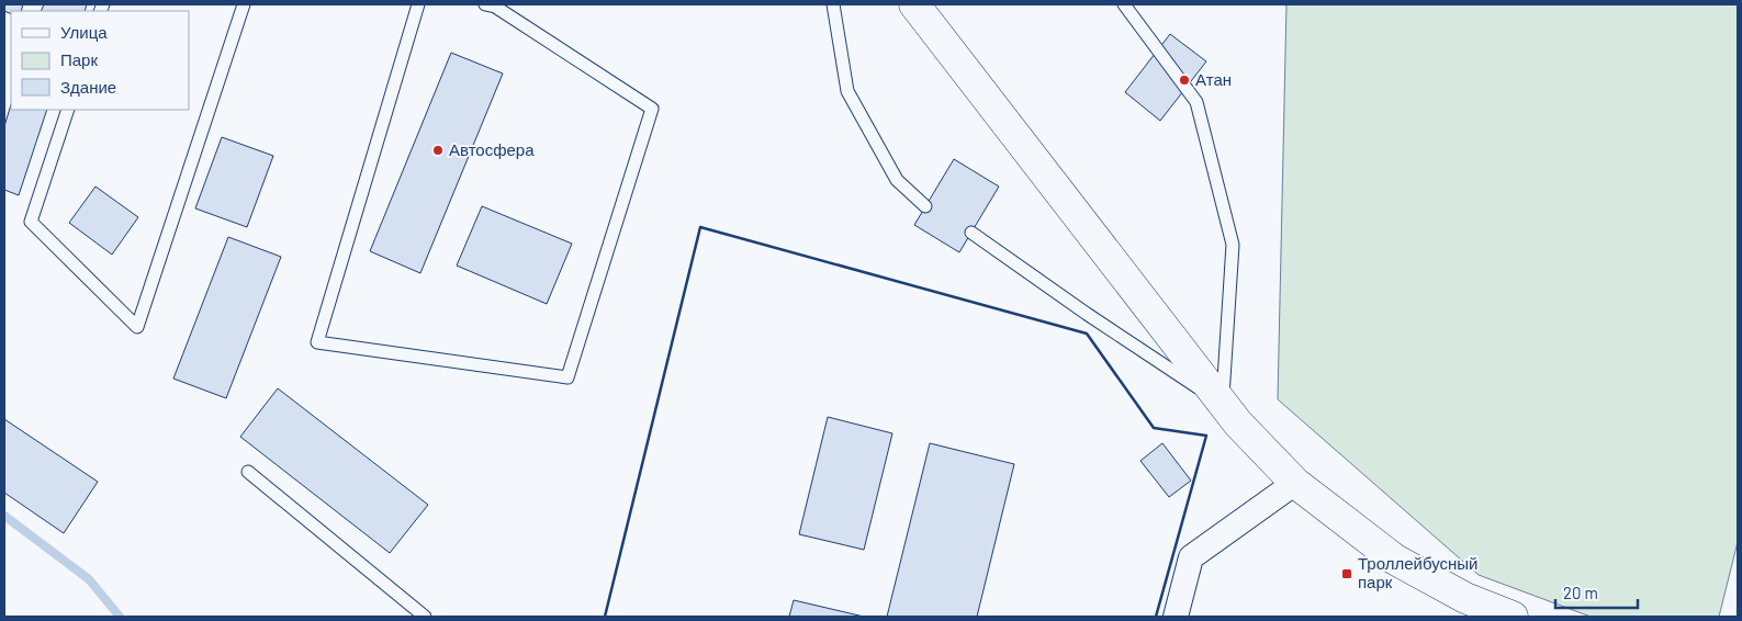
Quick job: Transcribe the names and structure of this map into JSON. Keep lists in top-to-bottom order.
{
  "places": {
    "other": ["Атан", "Автосфера"],
    "transit": ["Троллейбусный парк"]
  },
  "legend": ["Улица", "Парк", "Здание"],
  "scale_bar": "20 m"
}
